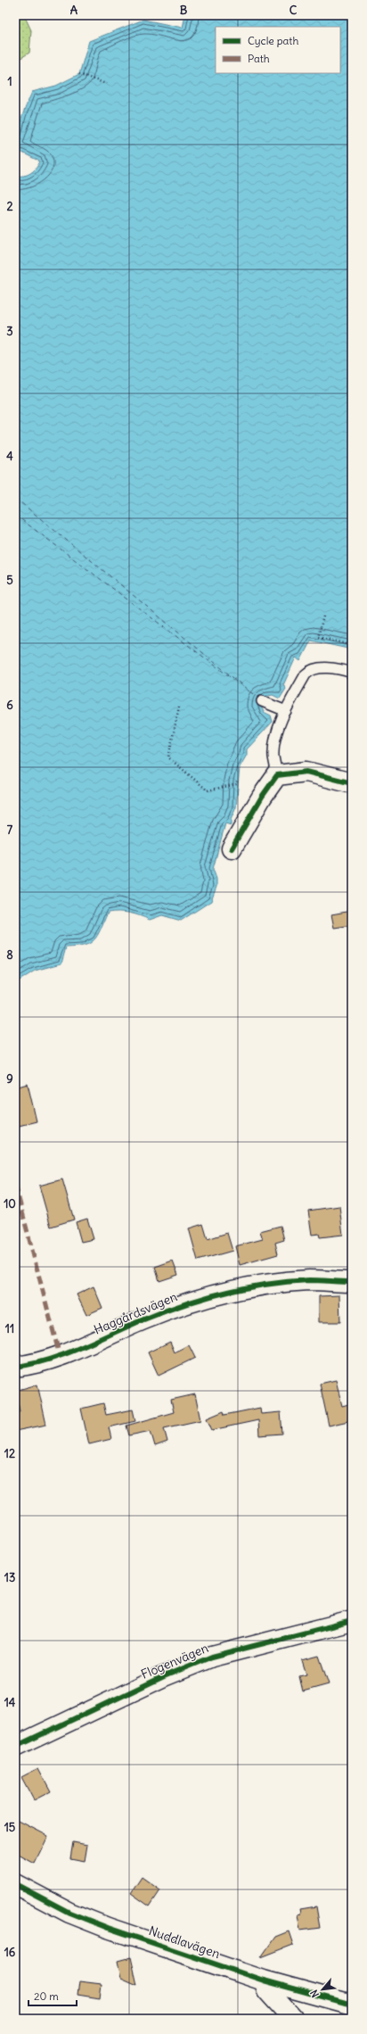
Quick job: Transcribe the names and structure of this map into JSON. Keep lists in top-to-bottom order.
{
  "streets": {
    "street": ["Haggårdsvägen", "Flogenvägen", "Nuddlavägen"]
  },
  "legend": ["Cycle path", "Path"],
  "scale_bar": "20 m",
  "north": "bottom left",
  "grid": {
    "columns": ["A", "B", "C"],
    "rows": [
      "1",
      "2",
      "3",
      "4",
      "5",
      "6",
      "7",
      "8",
      "9",
      "10",
      "11",
      "12",
      "13",
      "14",
      "15",
      "16"
    ]
  }
}
